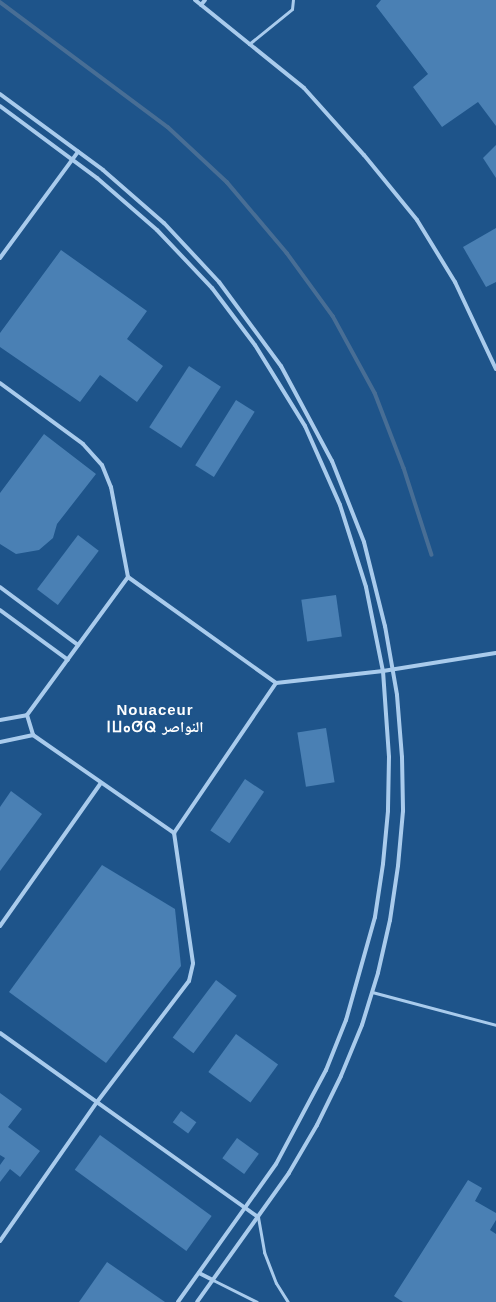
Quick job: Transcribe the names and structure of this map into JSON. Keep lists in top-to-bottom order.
{
  "districts": ["Nouaceur ⵏⵡⴰⵚⵕ النواصر"]
}
